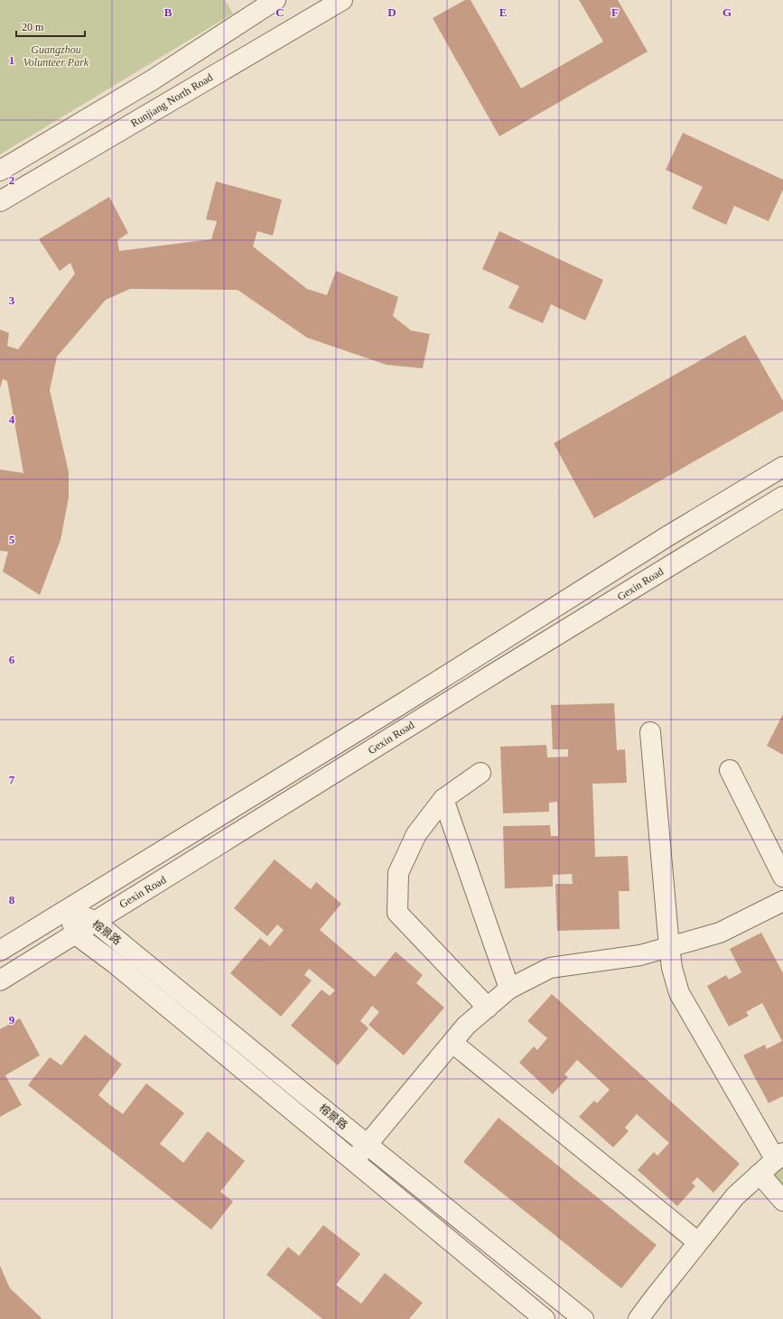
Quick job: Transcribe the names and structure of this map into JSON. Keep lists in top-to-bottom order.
{
  "streets": {
    "street": ["Runjiang North Road", "Gexin Road", "榕景路"]
  },
  "crossings": [
    ["Gexin Road", "榕景路"]
  ],
  "parks": ["Guangzhou Volunteer Park"],
  "scale_bar": "20 m",
  "grid": {
    "columns": [
      "B",
      "C",
      "D",
      "E",
      "F",
      "G"
    ],
    "rows": [
      "1",
      "2",
      "3",
      "4",
      "5",
      "6",
      "7",
      "8",
      "9"
    ]
  }
}
